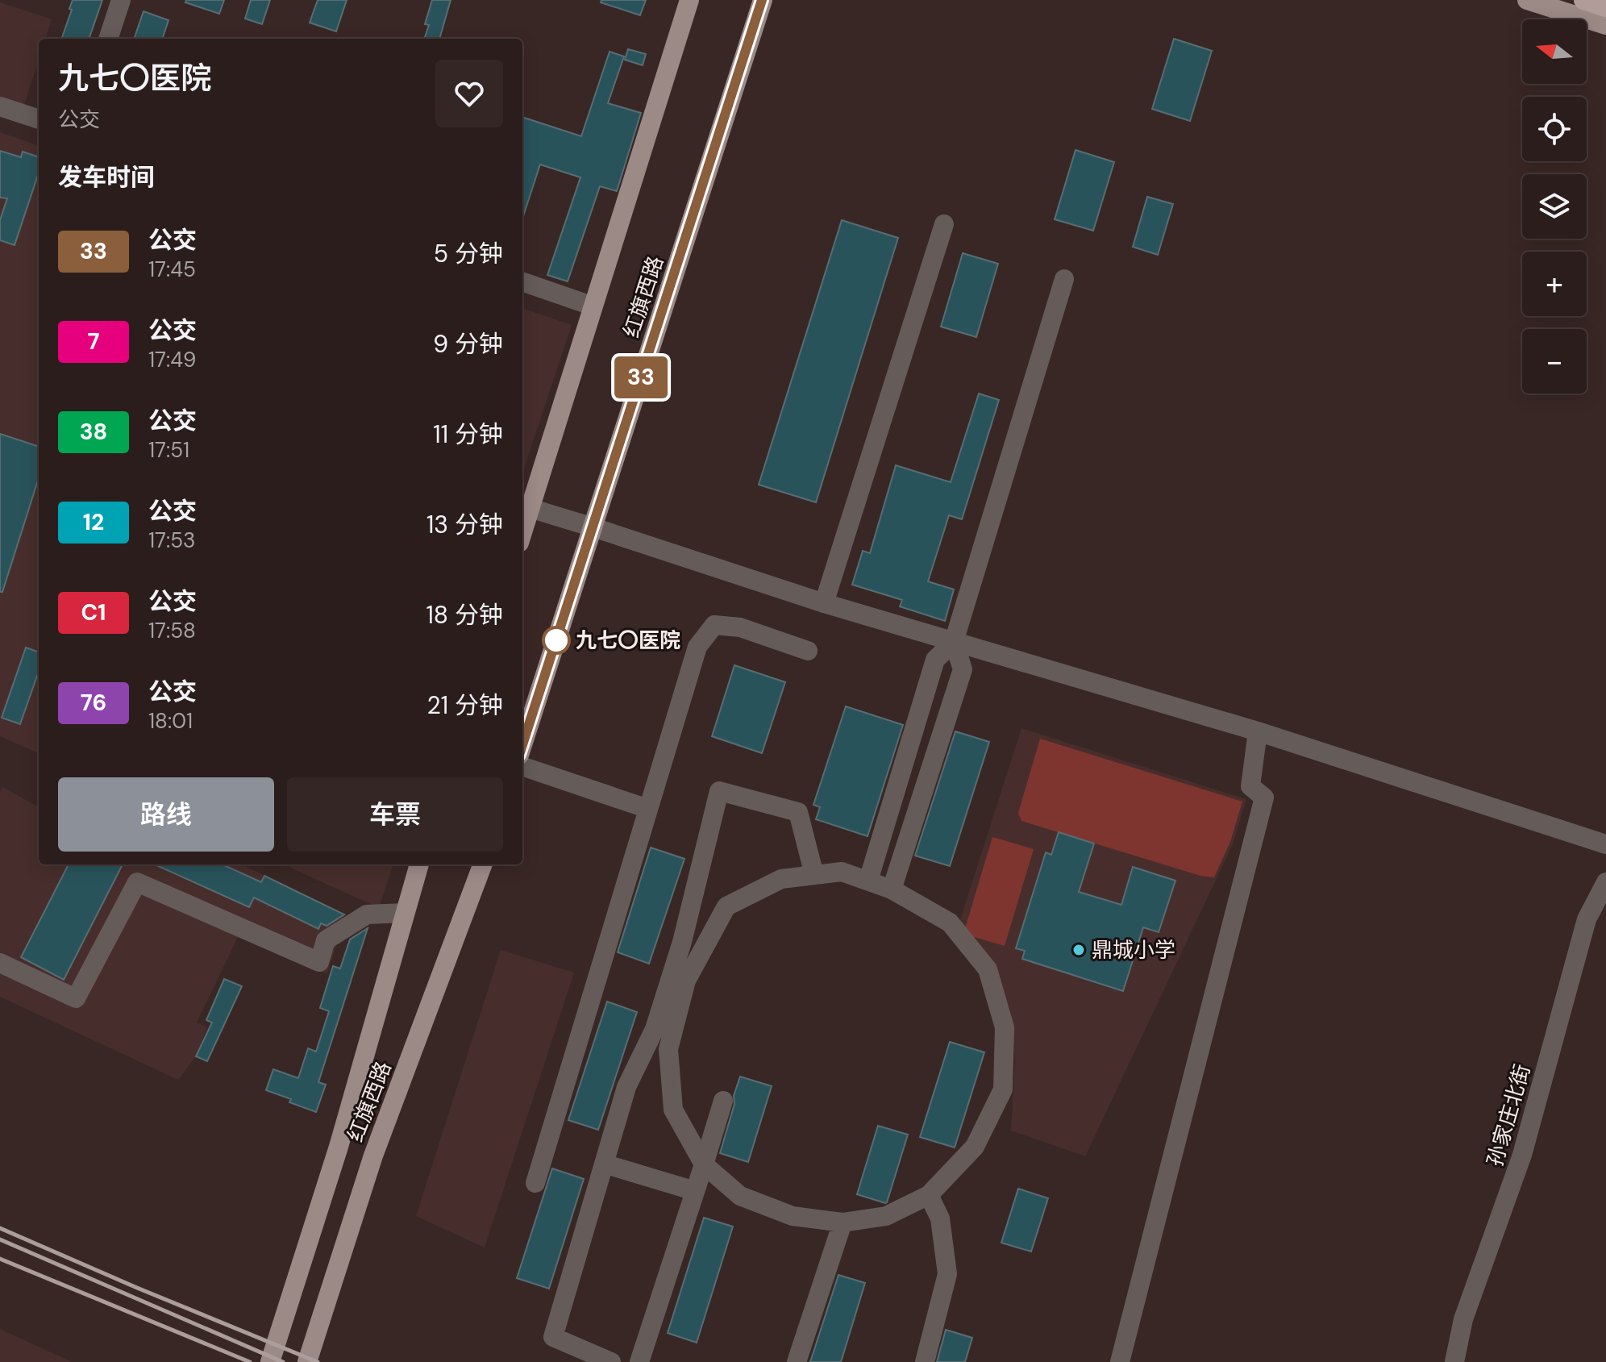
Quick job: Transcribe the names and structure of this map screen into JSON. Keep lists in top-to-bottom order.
{
  "streets": {
    "main road": ["红旗西路"],
    "street": ["孙家庄北街"]
  },
  "places": ["九七〇医院", "鼎城小学"],
  "lines": ["bus line 33"],
  "north": "left",
  "page": {
    "on_map": "33",
    "map_buttons": ["+", "−"],
    "heading": [
      ["九七〇医院", "公交"],
      "发车时间"
    ],
    "list": [
      {
        "mark": "33",
        "name": "公交",
        "note": "17:45",
        "value": "5 分钟"
      },
      {
        "mark": "7",
        "name": "公交",
        "note": "17:49",
        "value": "9 分钟"
      },
      {
        "mark": "38",
        "name": "公交",
        "note": "17:51",
        "value": "11 分钟"
      },
      {
        "mark": "12",
        "name": "公交",
        "note": "17:53",
        "value": "13 分钟"
      },
      {
        "mark": "C1",
        "name": "公交",
        "note": "17:58",
        "value": "18 分钟"
      },
      {
        "mark": "76",
        "name": "公交",
        "note": "18:01",
        "value": "21 分钟"
      }
    ],
    "buttons": ["路线", "车票"]
  }
}
